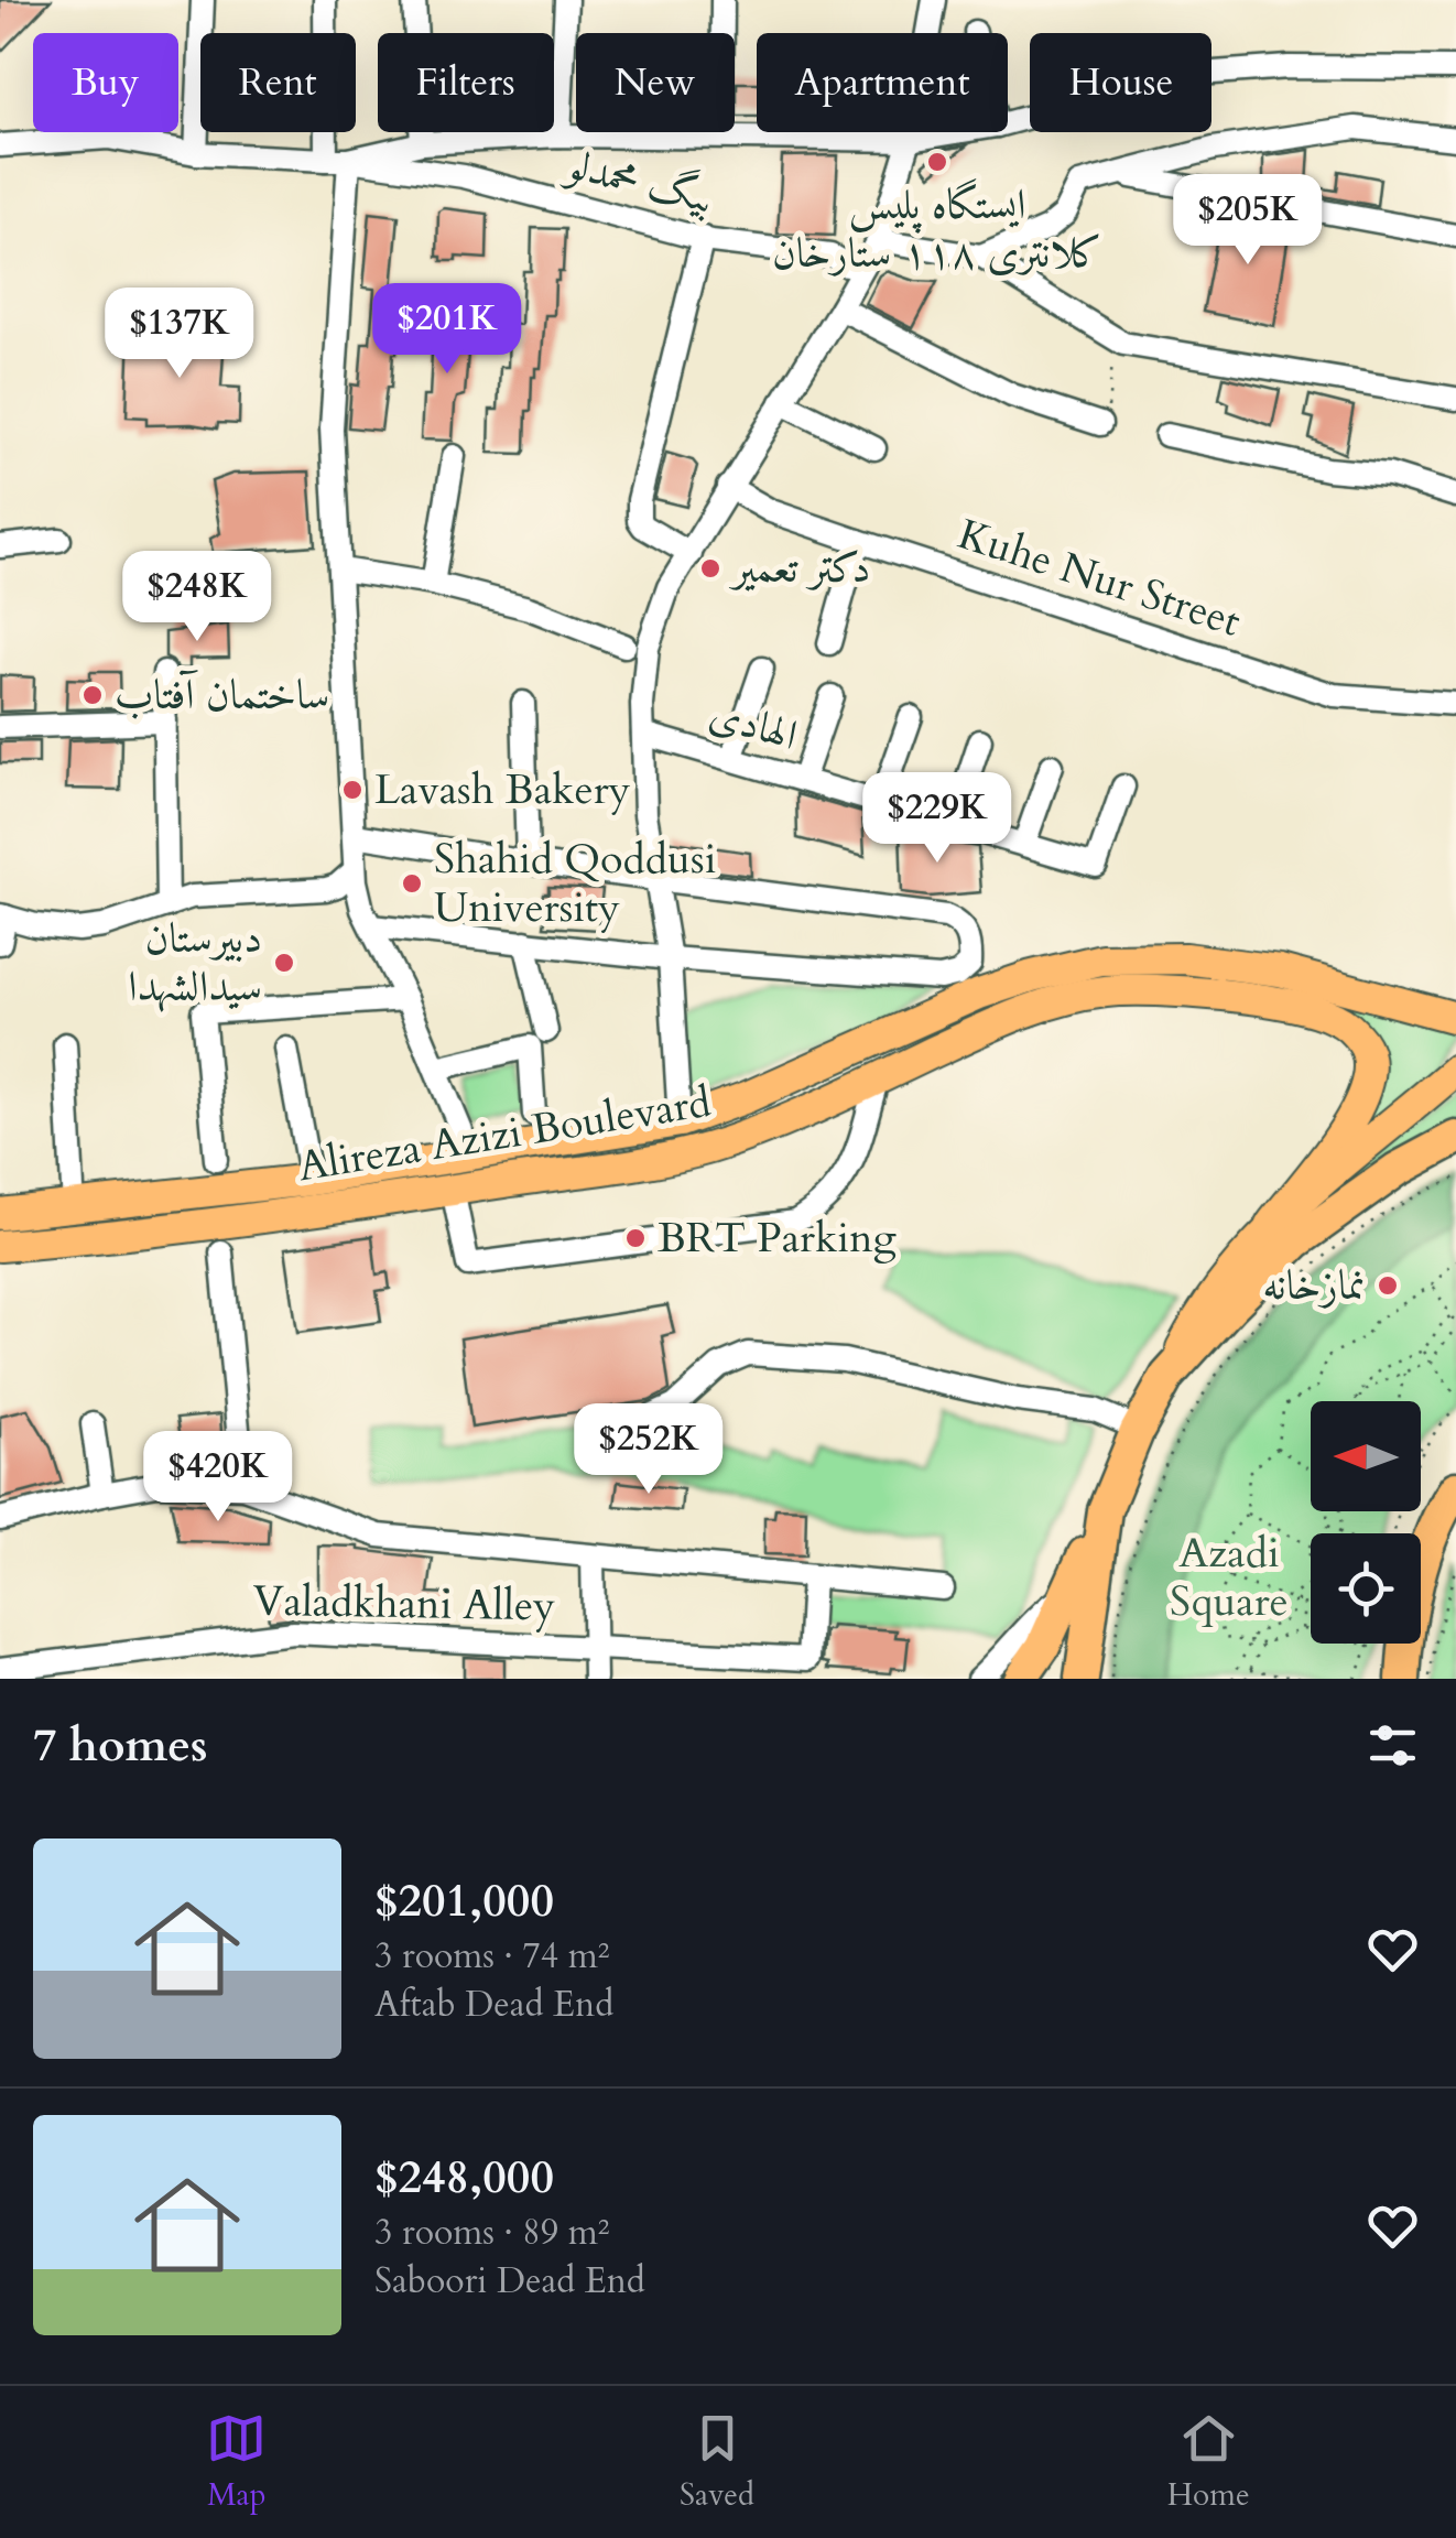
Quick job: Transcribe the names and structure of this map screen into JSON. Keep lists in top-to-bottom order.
{
  "streets": {
    "main road": ["Alireza Azizi Boulevard"],
    "street": [
      "بیگ محمدلو",
      "Kuhe Nur Street",
      "الهادی",
      "Valadkhani Alley"
    ]
  },
  "parks": ["Azadi Square"],
  "places": [
    "ایستگاه پلیس کلانتری ۱۱۸ ستارخان",
    "دکتر تعمیر",
    "ساختمان آفتاب",
    "Lavash Bakery",
    "Shahid Qoddusi University",
    "دبيرستان سیدالشهدا",
    "BRT Parking",
    "نمازخانه"
  ],
  "north": "left",
  "page": {
    "chip": [
      "Buy",
      "Rent",
      "Filters",
      "New",
      "Apartment",
      "House"
    ],
    "price": [
      "$205K",
      "$201K",
      "$137K",
      "$248K",
      "$229K",
      "$252K",
      "$420K"
    ],
    "heading": "7 homes",
    "list": [
      {
        "name": "$201,000",
        "note": "3 rooms · 74 m² · Aftab Dead End"
      },
      {
        "name": "$248,000",
        "note": "3 rooms · 89 m² · Saboori Dead End"
      }
    ],
    "tabs": ["Map", "Saved", "Home"]
  }
}
